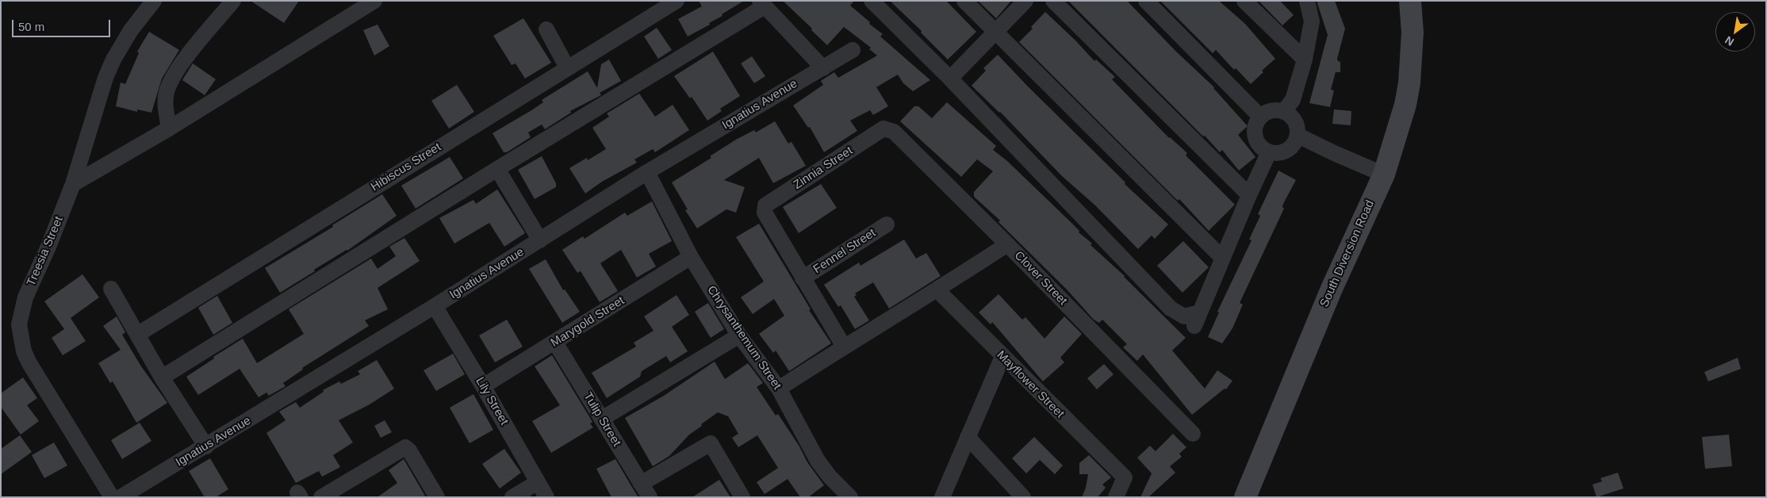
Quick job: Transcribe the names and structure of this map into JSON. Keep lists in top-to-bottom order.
{
  "streets": {
    "main road": ["South Diversion Road"],
    "street": [
      "Ignatius Avenue",
      "Hibiscus Street",
      "Zinnia Street",
      "Treesia Street",
      "Fennel Street",
      "Clover Street",
      "Marygold Street",
      "Chrysanthemum Street",
      "Mayflower Street",
      "Lily Street",
      "Tulip Street"
    ]
  },
  "crossings": [
    ["Ignatius Avenue", "Chrysanthemum Street"],
    ["Ignatius Avenue", "Lily Street"],
    ["Zinnia Street", "Fennel Street"],
    ["Zinnia Street", "Clover Street"],
    ["Marygold Street", "Chrysanthemum Street"],
    ["Marygold Street", "Lily Street"],
    ["Marygold Street", "Tulip Street"]
  ],
  "scale_bar": "50 m",
  "north": "bottom left"
}
